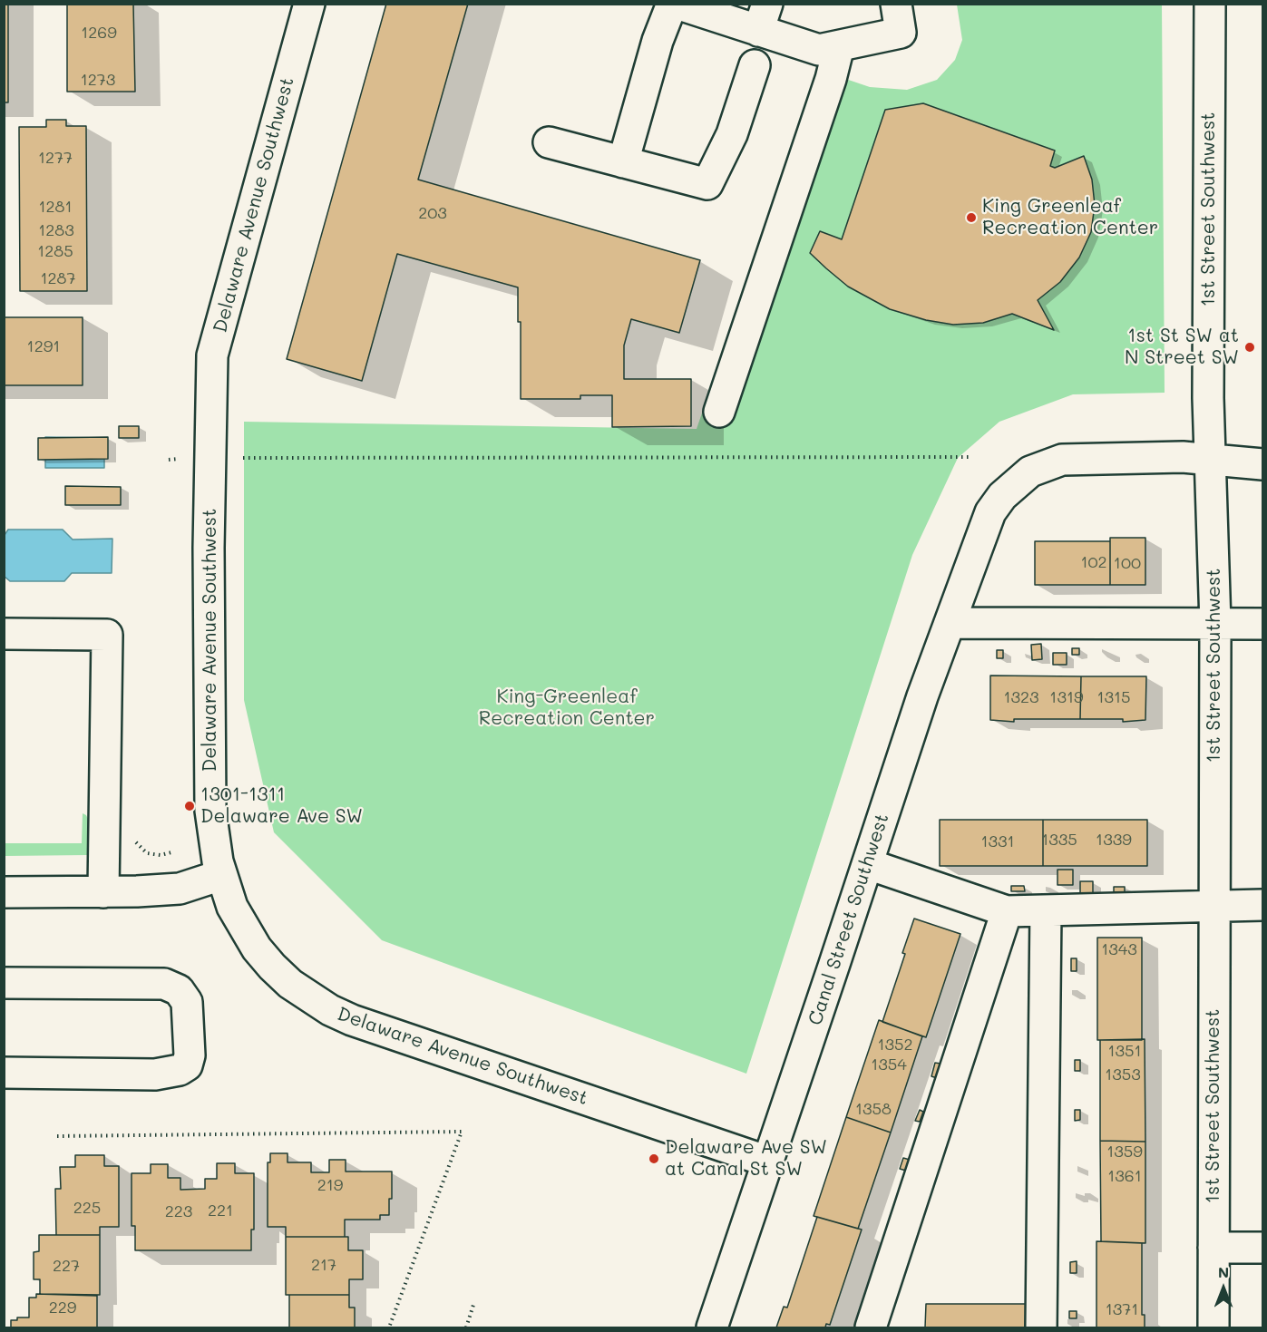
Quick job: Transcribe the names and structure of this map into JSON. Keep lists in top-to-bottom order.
{
  "streets": {
    "street": ["Delaware Avenue Southwest", "1st Street Southwest", "Canal Street Southwest"]
  },
  "crossings": [
    ["Delaware Avenue Southwest", "Canal Street Southwest"],
    ["1st Street Southwest", "Canal Street Southwest"]
  ],
  "parks": ["King-Greenleaf Recreation Center"],
  "places": [
    "King Greenleaf Recreation Center",
    "1st St SW at N Street SW",
    "1301-1311 Delaware Ave SW",
    "Delaware Ave SW at Canal St SW"
  ],
  "house_numbers": [
    "1269",
    "1273",
    "1277",
    "1281",
    "203",
    "1283",
    "1285",
    "1287",
    "1291",
    "102",
    "100",
    "1323",
    "1319",
    "1315",
    "1335",
    "1339",
    "1331",
    "1343",
    "1352",
    "1351",
    "1354",
    "1353",
    "1358",
    "1359",
    "1361",
    "219",
    "225",
    "221",
    "223",
    "217",
    "227",
    "229",
    "1371"
  ],
  "north": "top"
}
